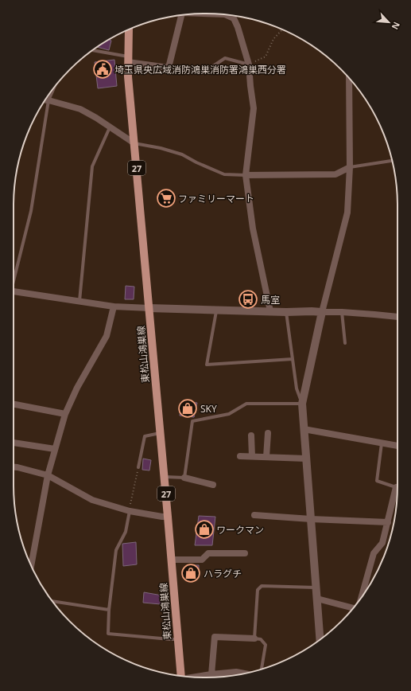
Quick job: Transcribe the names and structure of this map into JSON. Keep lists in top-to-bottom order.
{
  "streets": {
    "main road": ["27", "東松山鴻巣線"]
  },
  "places": {
    "public building": ["埼玉県央広域消防鴻巣消防署鴻巣西分署"],
    "supermarket": ["ファミリーマート"],
    "bus stop": ["馬室"],
    "shop": ["SKY", "ワークマン", "ハラグチ"]
  },
  "north": "bottom right"
}
